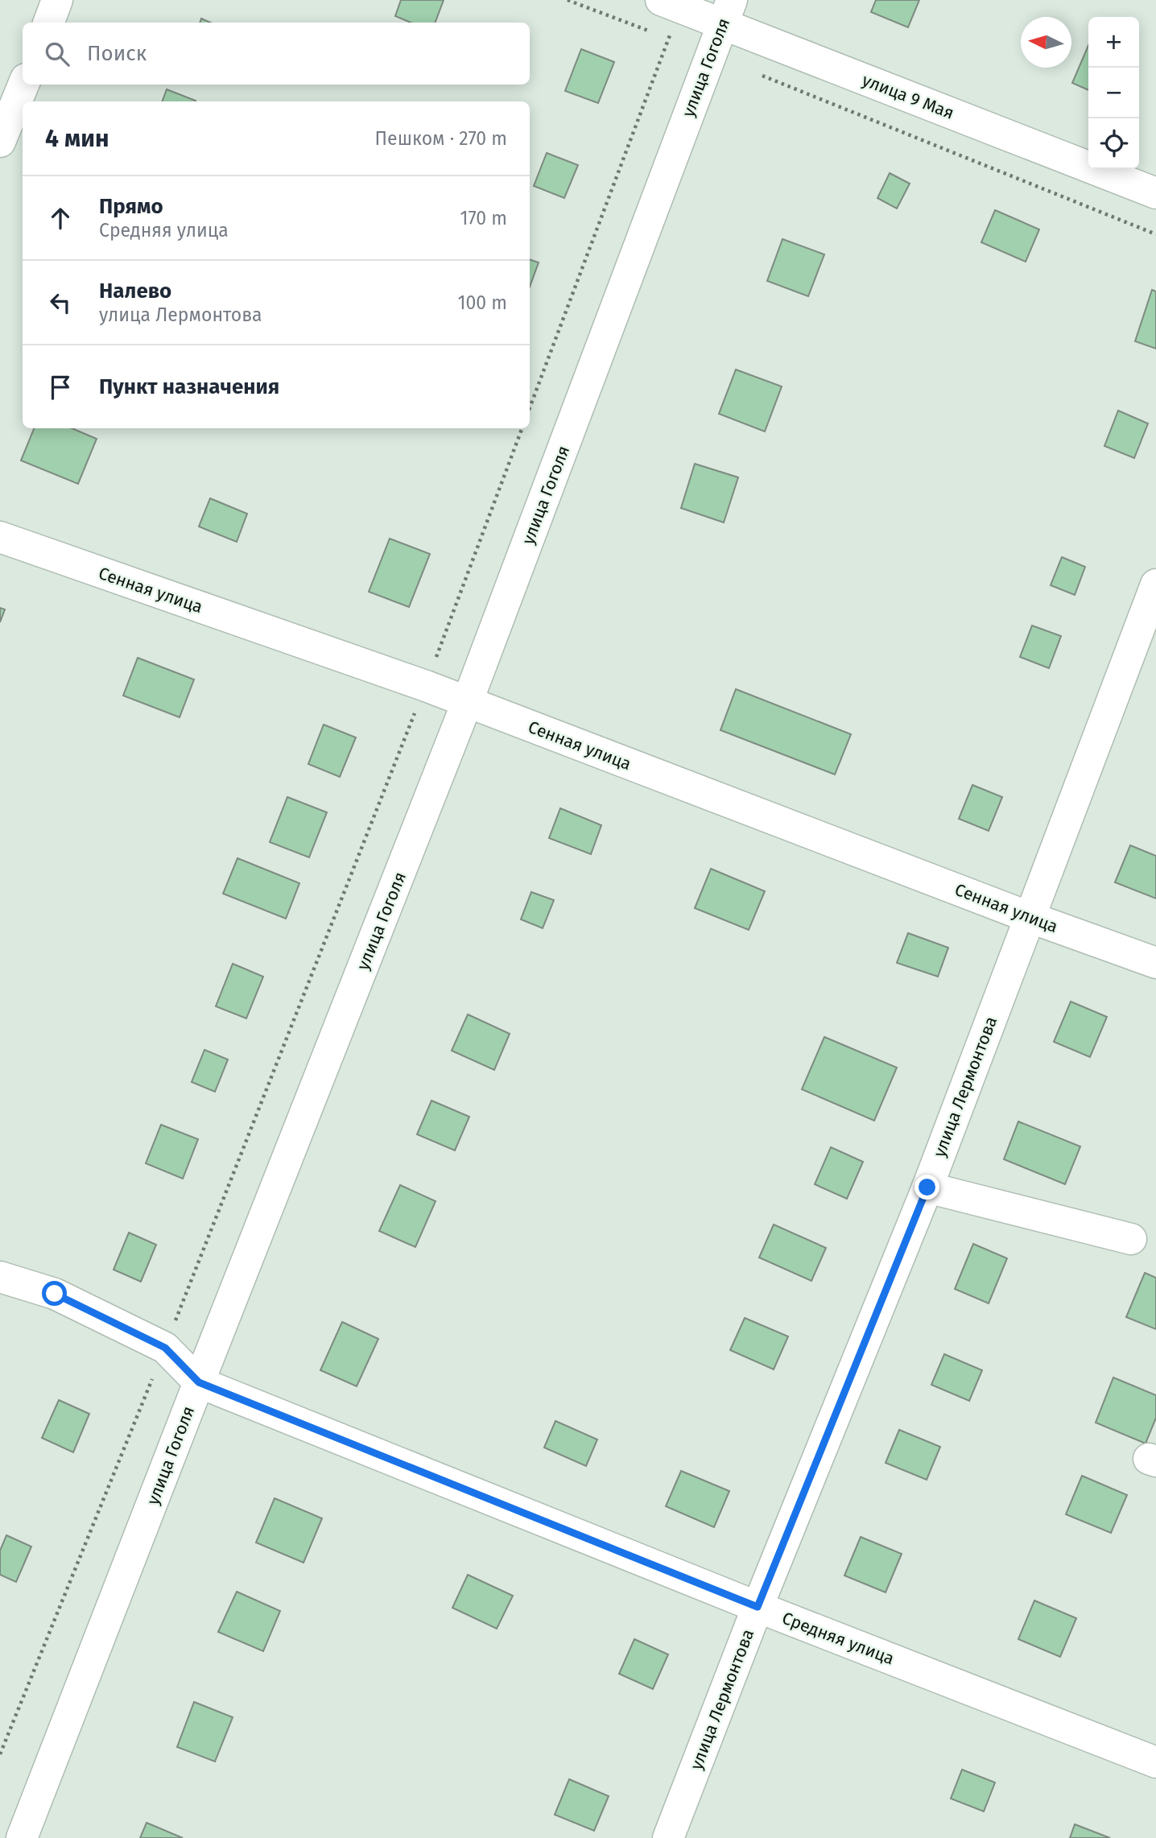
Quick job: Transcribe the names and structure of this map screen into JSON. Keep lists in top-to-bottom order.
{
  "streets": {
    "street": [
      "улица Гоголя",
      "улица 9 Мая",
      "Сенная улица",
      "улица Лермонтова",
      "Средняя улица"
    ]
  },
  "crossings": [
    ["улица Гоголя", "улица 9 Мая"],
    ["улица Гоголя", "Сенная улица"],
    ["улица Гоголя", "Средняя улица"],
    ["Сенная улица", "улица Лермонтова"],
    ["улица Лермонтова", "Средняя улица"]
  ],
  "north": "left",
  "page": {
    "map_buttons": ["+", "−"],
    "search": "Поиск",
    "heading": ["4 мин", "Пешком · 270 m"],
    "list": [
      ["Прямо", "Средняя улица", "170 m"],
      ["Налево", "улица Лермонтова", "100 m"],
      "Пункт назначения"
    ]
  }
}
